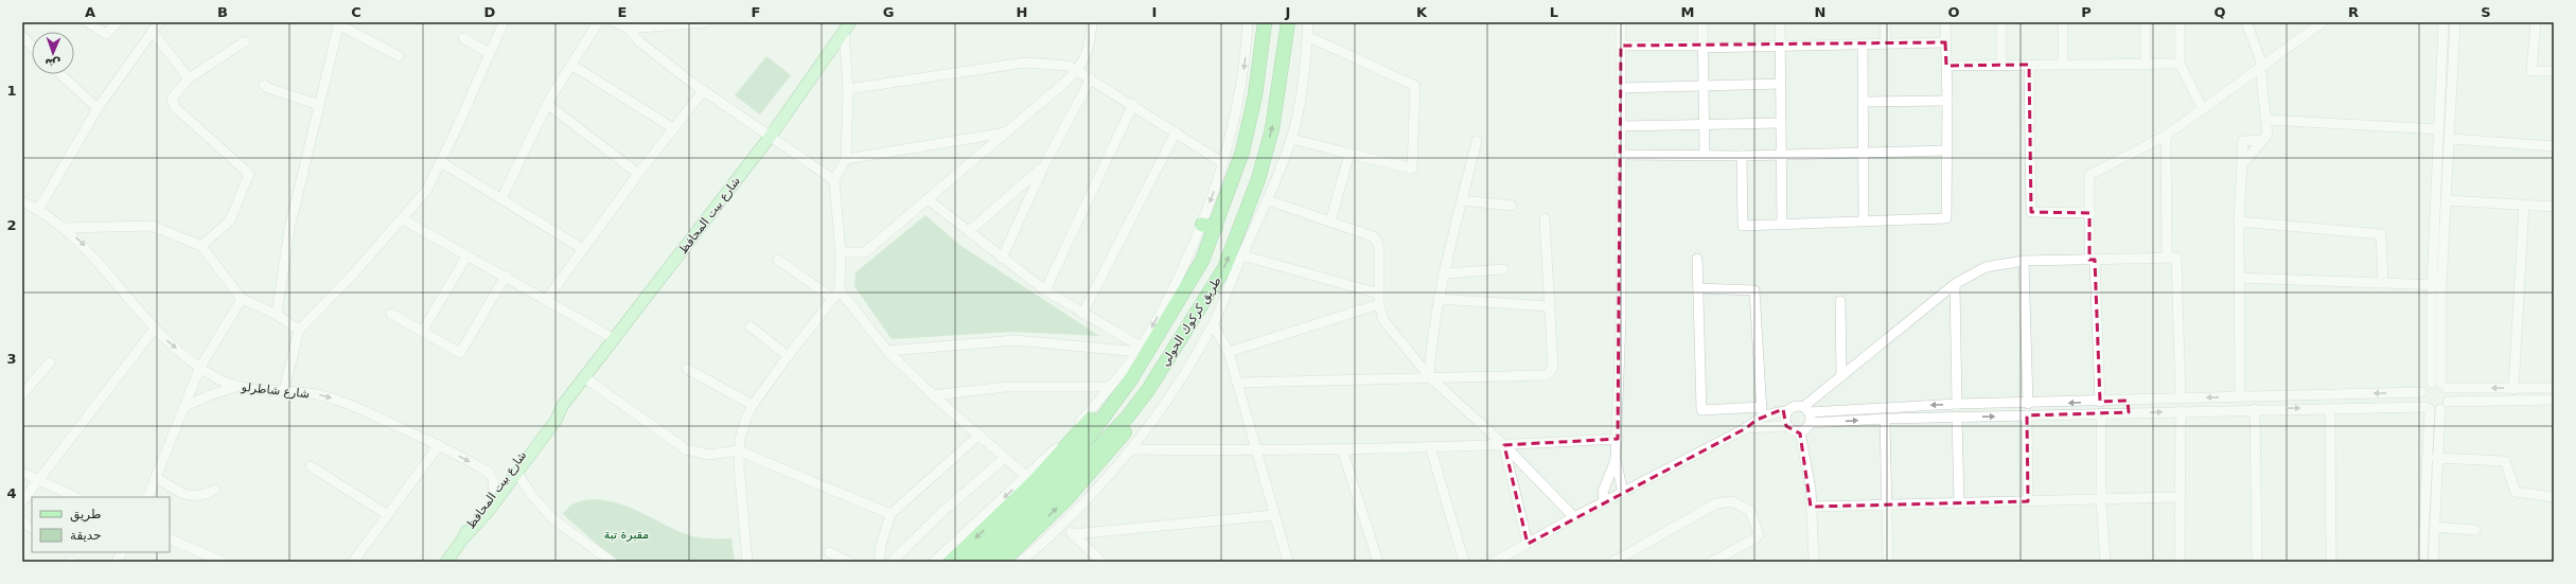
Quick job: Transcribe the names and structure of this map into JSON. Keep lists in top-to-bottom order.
{
  "streets": {
    "highway": ["طريق كركوك الحولي"],
    "main road": ["شارع بيت المحافظ"],
    "street": ["شارع شاطرلو"]
  },
  "crossings": [
    ["شارع بيت المحافظ", "شارع شاطرلو"]
  ],
  "parks": ["مقبرة تبة"],
  "legend": ["طريق", "حديقة"],
  "north": "bottom",
  "grid": {
    "columns": [
      "A",
      "B",
      "C",
      "D",
      "E",
      "F",
      "G",
      "H",
      "I",
      "J",
      "K",
      "L",
      "M",
      "N",
      "O",
      "P",
      "Q",
      "R",
      "S"
    ],
    "rows": [
      "1",
      "2",
      "3",
      "4"
    ]
  }
}
